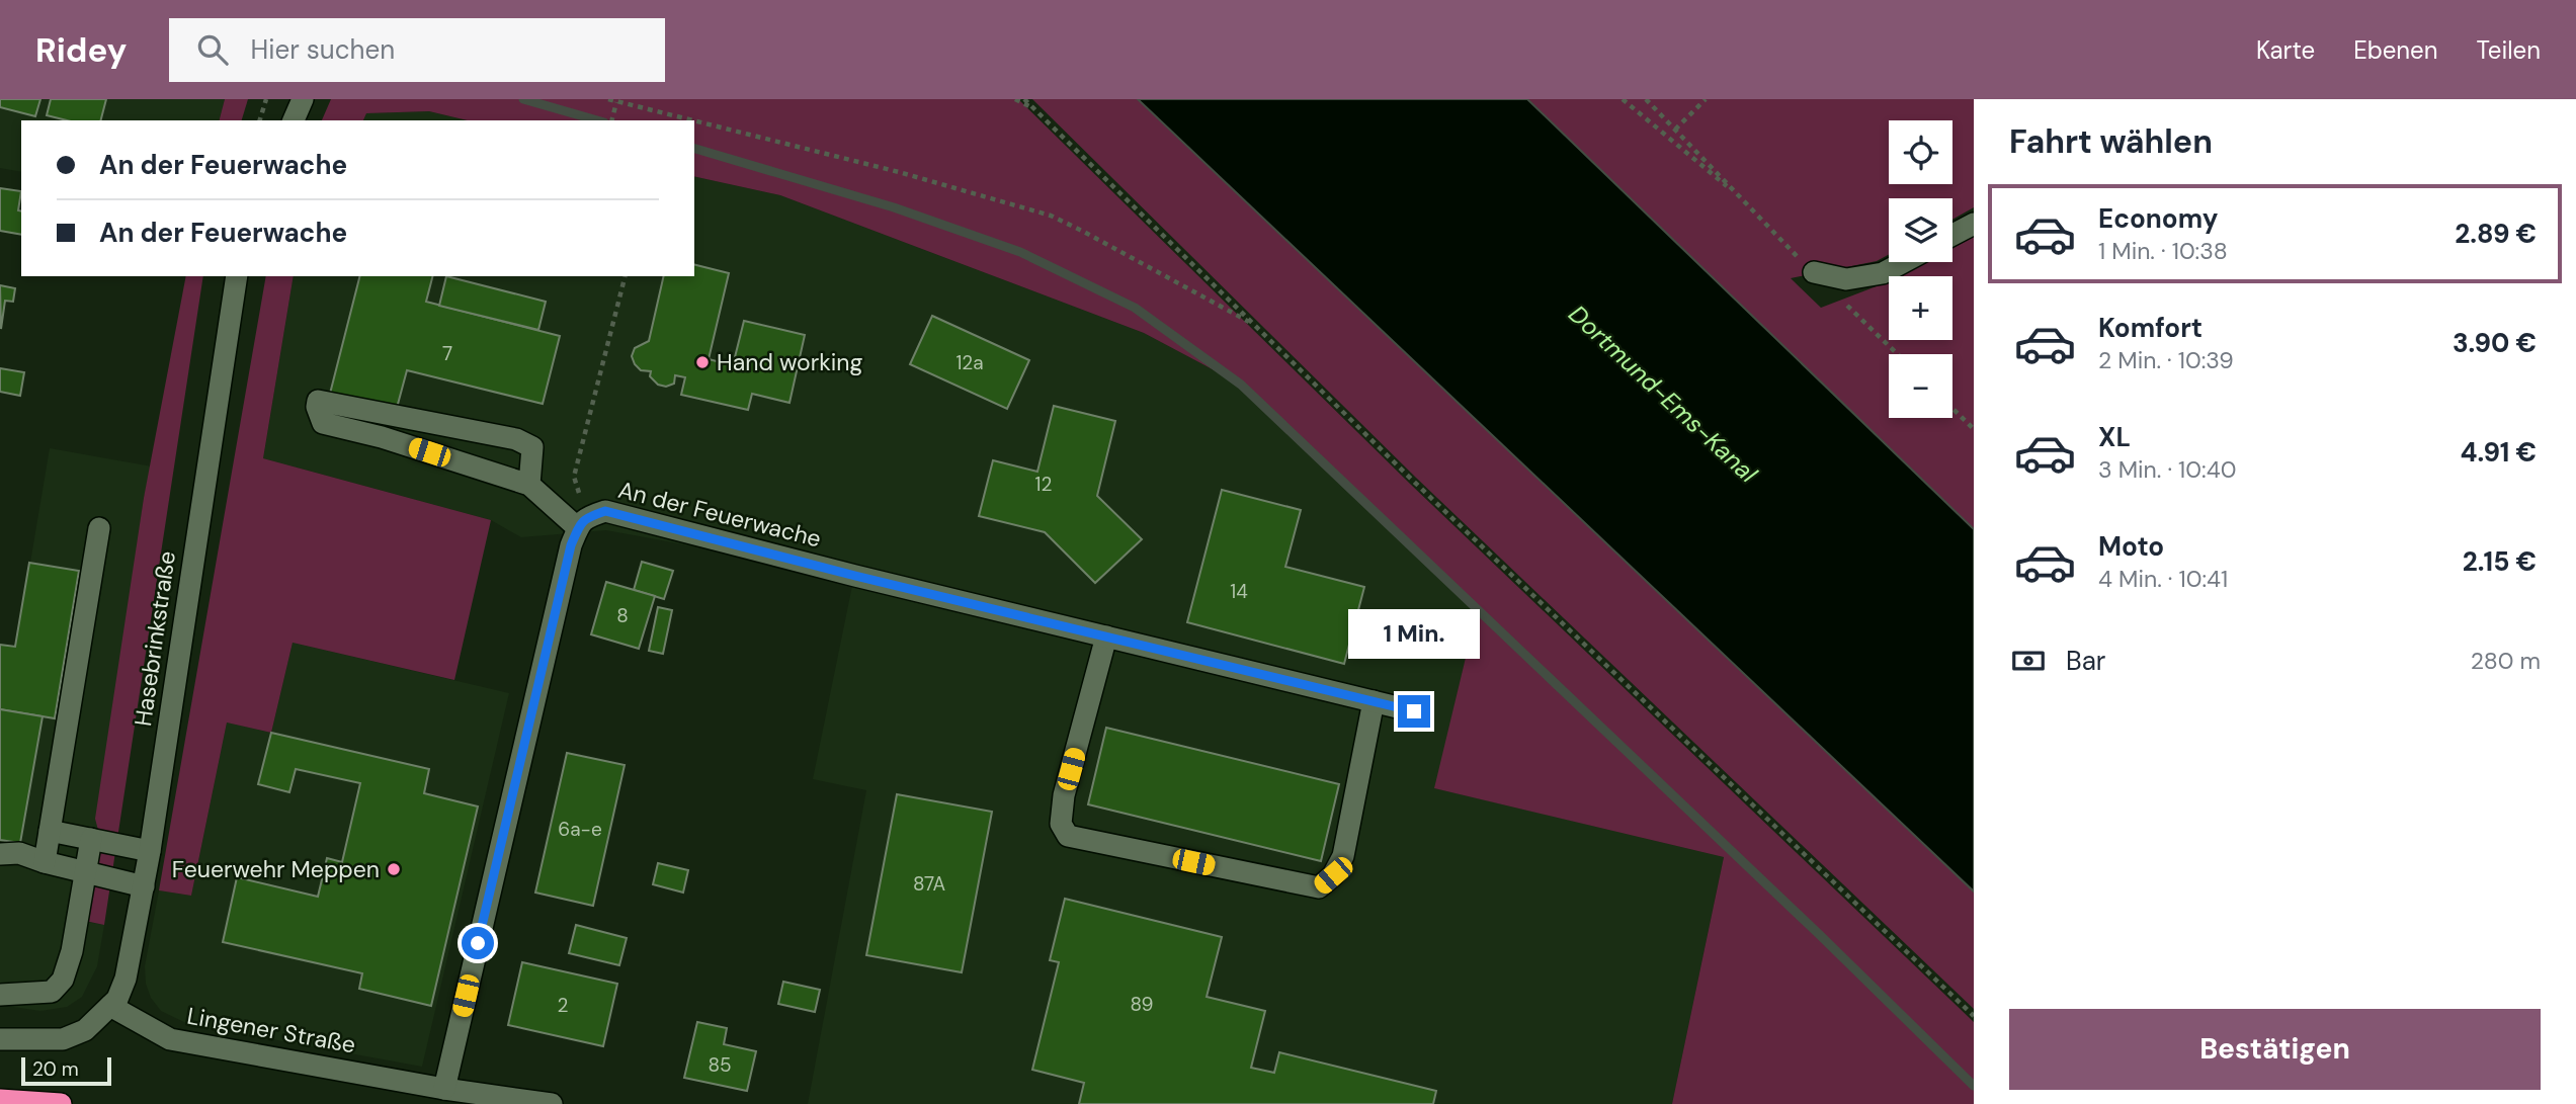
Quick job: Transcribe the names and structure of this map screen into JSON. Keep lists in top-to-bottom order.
{
  "streets": {
    "street": ["An der Feuerwache", "Hasebrinkstraße", "Lingener Straße"]
  },
  "crossings": [
    ["Hasebrinkstraße", "Lingener Straße"]
  ],
  "water": ["Dortmund-Ems-Kanal"],
  "places": ["Hand working", "Feuerwehr Meppen"],
  "house_numbers": [
    "7",
    "12a",
    "12",
    "14",
    "8",
    "6a-e",
    "87A",
    "89",
    "2",
    "85"
  ],
  "scale_bar": "20 m",
  "page": {
    "header": "Ridey",
    "search": "Hier suchen",
    "nav": ["Karte", "Ebenen", "Teilen"],
    "heading": "Fahrt wählen",
    "map_buttons": ["+", "−"],
    "banner": ["An der Feuerwache", "An der Feuerwache"],
    "list": [
      {
        "name": "Economy",
        "note": "1 Min. · 10:38",
        "value": "2.89 €"
      },
      {
        "name": "Komfort",
        "note": "2 Min. · 10:39",
        "value": "3.90 €"
      },
      {
        "name": "XL",
        "note": "3 Min. · 10:40",
        "value": "4.91 €"
      },
      {
        "name": "Moto",
        "note": "4 Min. · 10:41",
        "value": "2.15 €"
      }
    ],
    "bubble": "1 Min.",
    "pay": ["Bar", "280 m"],
    "buttons": "Bestätigen",
    "scale": "20 m"
  }
}
